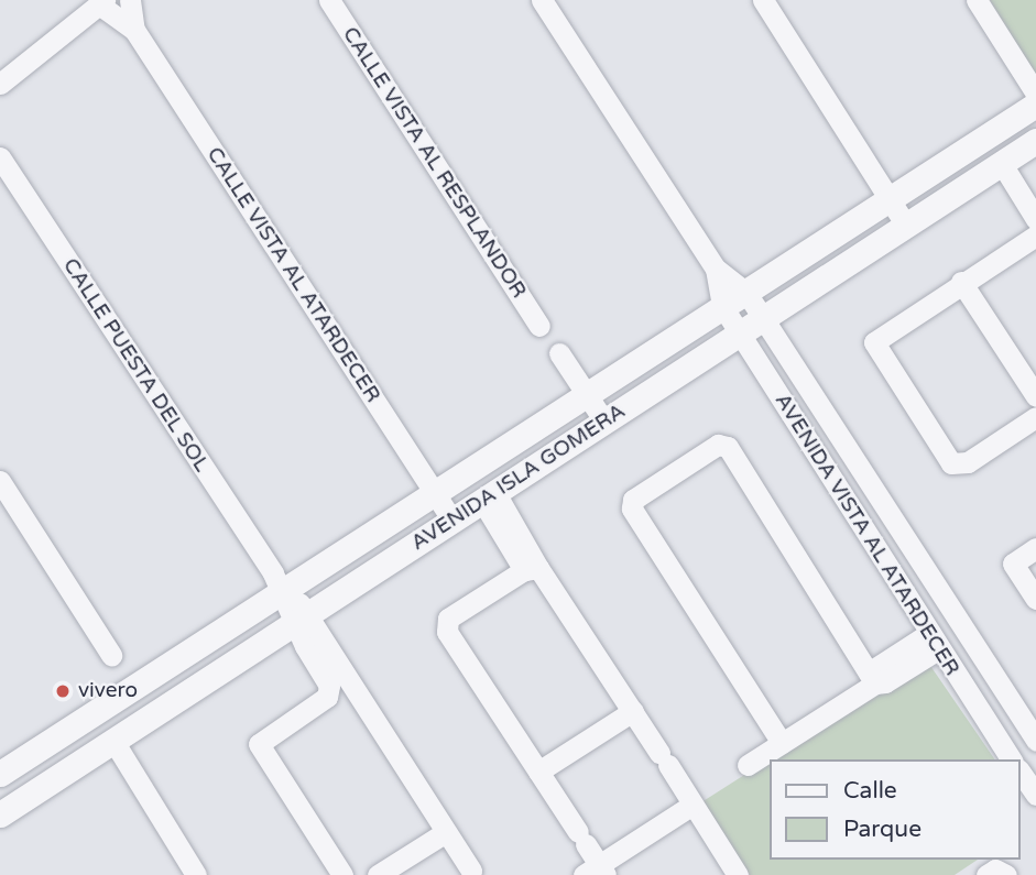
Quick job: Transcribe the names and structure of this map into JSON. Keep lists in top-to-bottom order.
{
  "streets": {
    "street": [
      "CALLE VISTA AL RESPLANDOR",
      "CALLE VISTA AL ATARDECER",
      "CALLE PUESTA DEL SOL",
      "AVENIDA ISLA GOMERA",
      "AVENIDA VISTA AL ATARDECER"
    ]
  },
  "crossings": [
    ["CALLE VISTA AL ATARDECER", "AVENIDA ISLA GOMERA"],
    ["CALLE PUESTA DEL SOL", "AVENIDA ISLA GOMERA"],
    ["AVENIDA ISLA GOMERA", "AVENIDA VISTA AL ATARDECER"]
  ],
  "places": ["vivero"],
  "legend": ["Calle", "Parque"]
}
